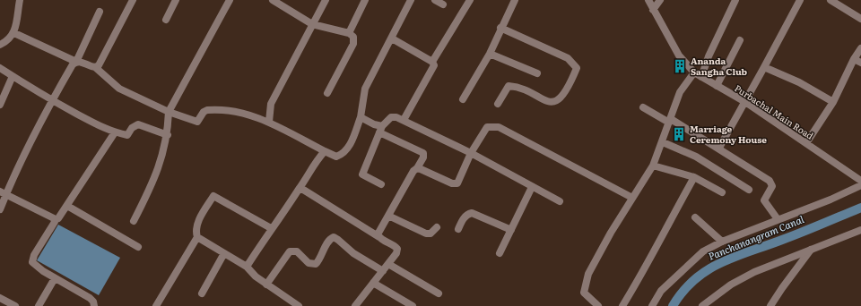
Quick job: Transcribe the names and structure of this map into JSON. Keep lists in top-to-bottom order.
{
  "streets": {
    "street": ["Purbachal Main Road"]
  },
  "water": ["Panchanangram Canal"],
  "places": {
    "building": ["Ananda Sangha Club", "Marriage Ceremony House"]
  }
}
